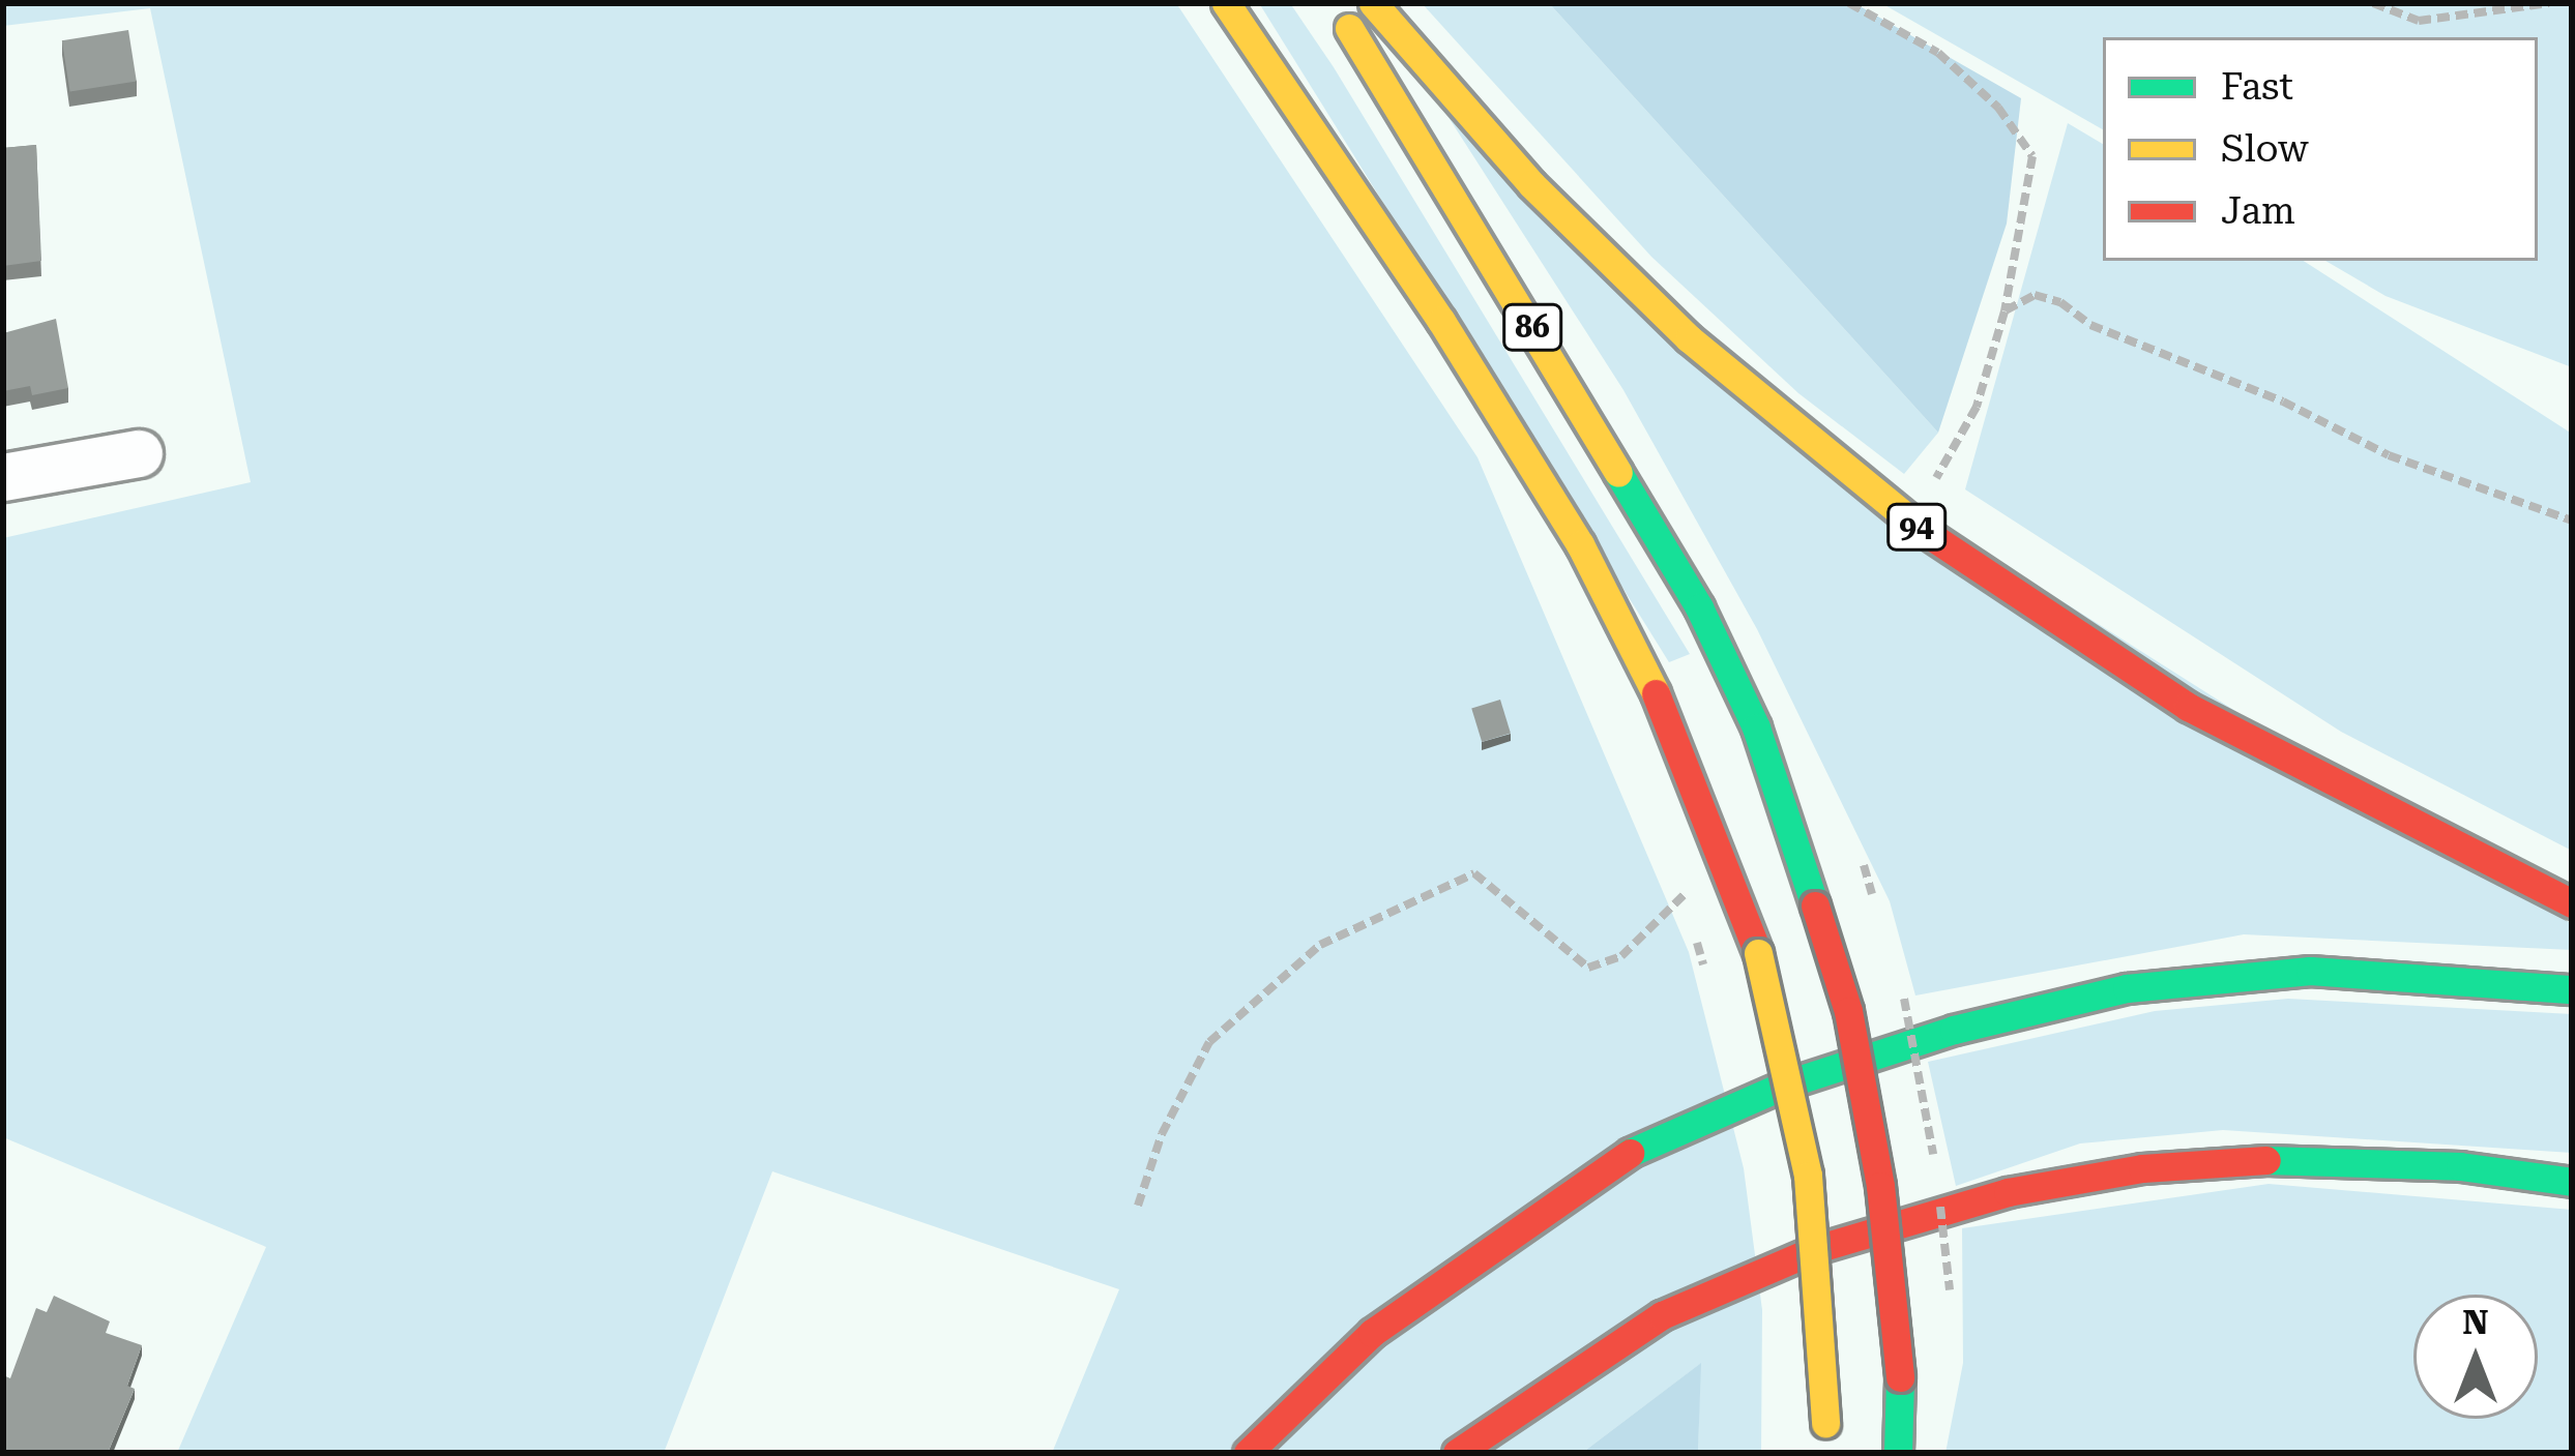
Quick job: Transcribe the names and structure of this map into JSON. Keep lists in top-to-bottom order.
{
  "streets": {
    "main road": ["86", "94"]
  },
  "legend": ["Fast", "Slow", "Jam"],
  "north": "top"
}
